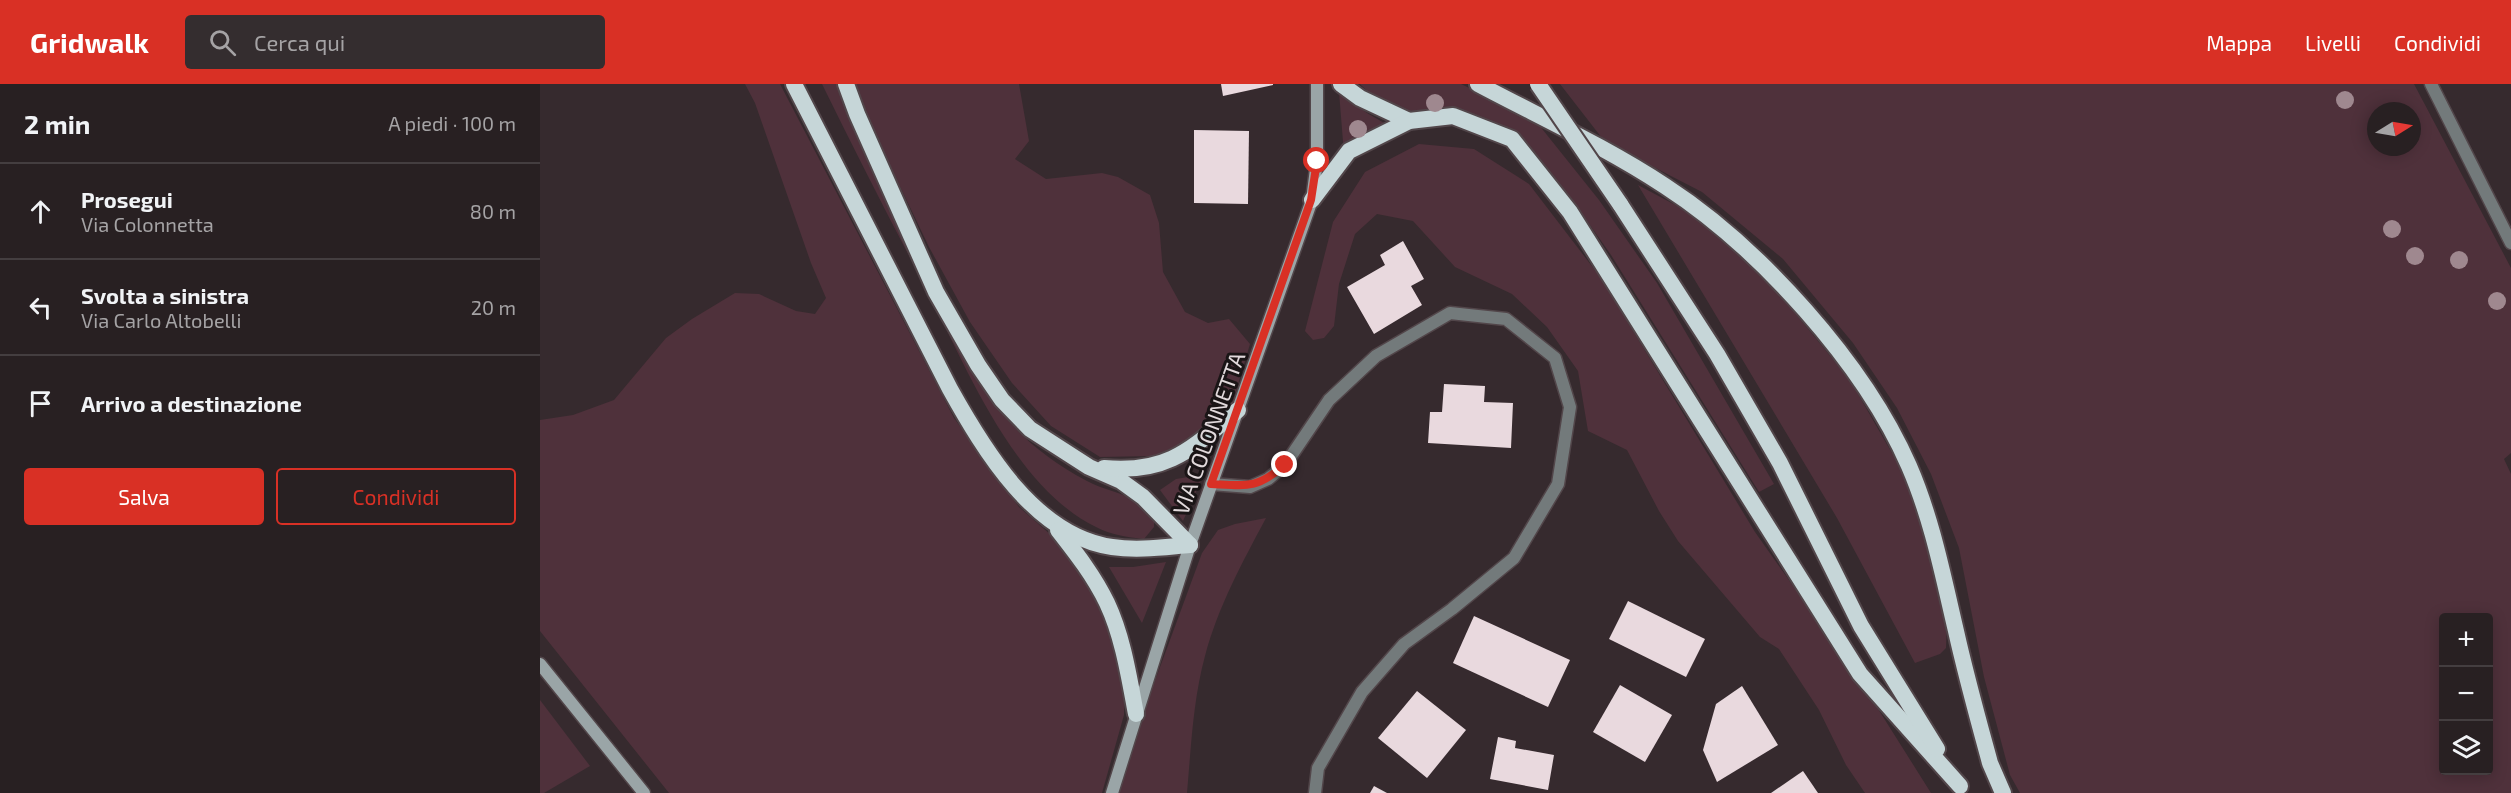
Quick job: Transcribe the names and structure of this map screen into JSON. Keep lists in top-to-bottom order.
{
  "streets": {
    "main road": ["VIA COLONNETTA"]
  },
  "north": "right",
  "page": {
    "header": "Gridwalk",
    "search": "Cerca qui",
    "nav": ["Mappa", "Livelli", "Condividi"],
    "heading": ["2 min", "A piedi · 100 m"],
    "list": [
      ["Prosegui", "Via Colonnetta", "80 m"],
      ["Svolta a sinistra", "Via Carlo Altobelli", "20 m"],
      "Arrivo a destinazione"
    ],
    "buttons": ["Salva", "Condividi"],
    "map_buttons": ["+", "−"]
  }
}
